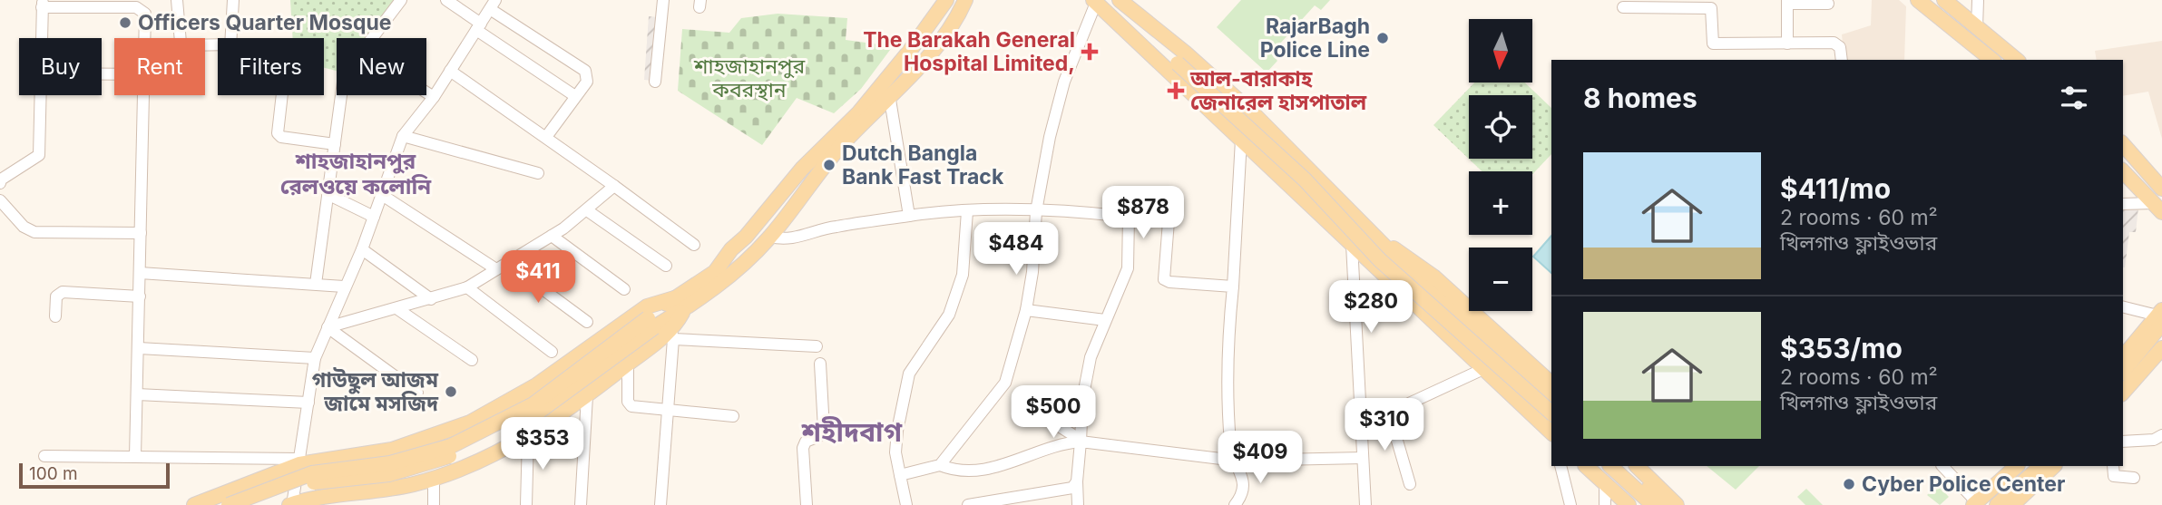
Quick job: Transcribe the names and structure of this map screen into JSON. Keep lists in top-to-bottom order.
{
  "districts": ["শাহজাহানপুর রেলওয়ে কলোনি", "শহীদবাগ"],
  "parks": ["শাহজাহানপুর কবরস্থান"],
  "places": {
    "other": [
      "Officers Quarter Mosque",
      "RajarBagh Police Line",
      "Dutch Bangla Bank Fast Track",
      "গাউছুল আজম জামে মসজিদ",
      "Cyber Police Center"
    ],
    "health": ["The Barakah General Hospital Limited,", "আল-বারাকাহ জেনারেল হাসপাতাল"]
  },
  "scale_bar": "100 m",
  "north": "bottom",
  "page": {
    "map_buttons": ["+", "−"],
    "chip": [
      "Buy",
      "Rent",
      "Filters",
      "New"
    ],
    "heading": "8 homes",
    "list": [
      {
        "name": "$411/mo",
        "note": "2 rooms · 60 m² · খিলগাও ফ্লাইওভার"
      },
      {
        "name": "$353/mo",
        "note": "2 rooms · 60 m² · খিলগাও ফ্লাইওভার"
      }
    ],
    "price": [
      "$878",
      "$484",
      "$411",
      "$280",
      "$500",
      "$310",
      "$353",
      "$409"
    ],
    "scale": "100 m"
  }
}
